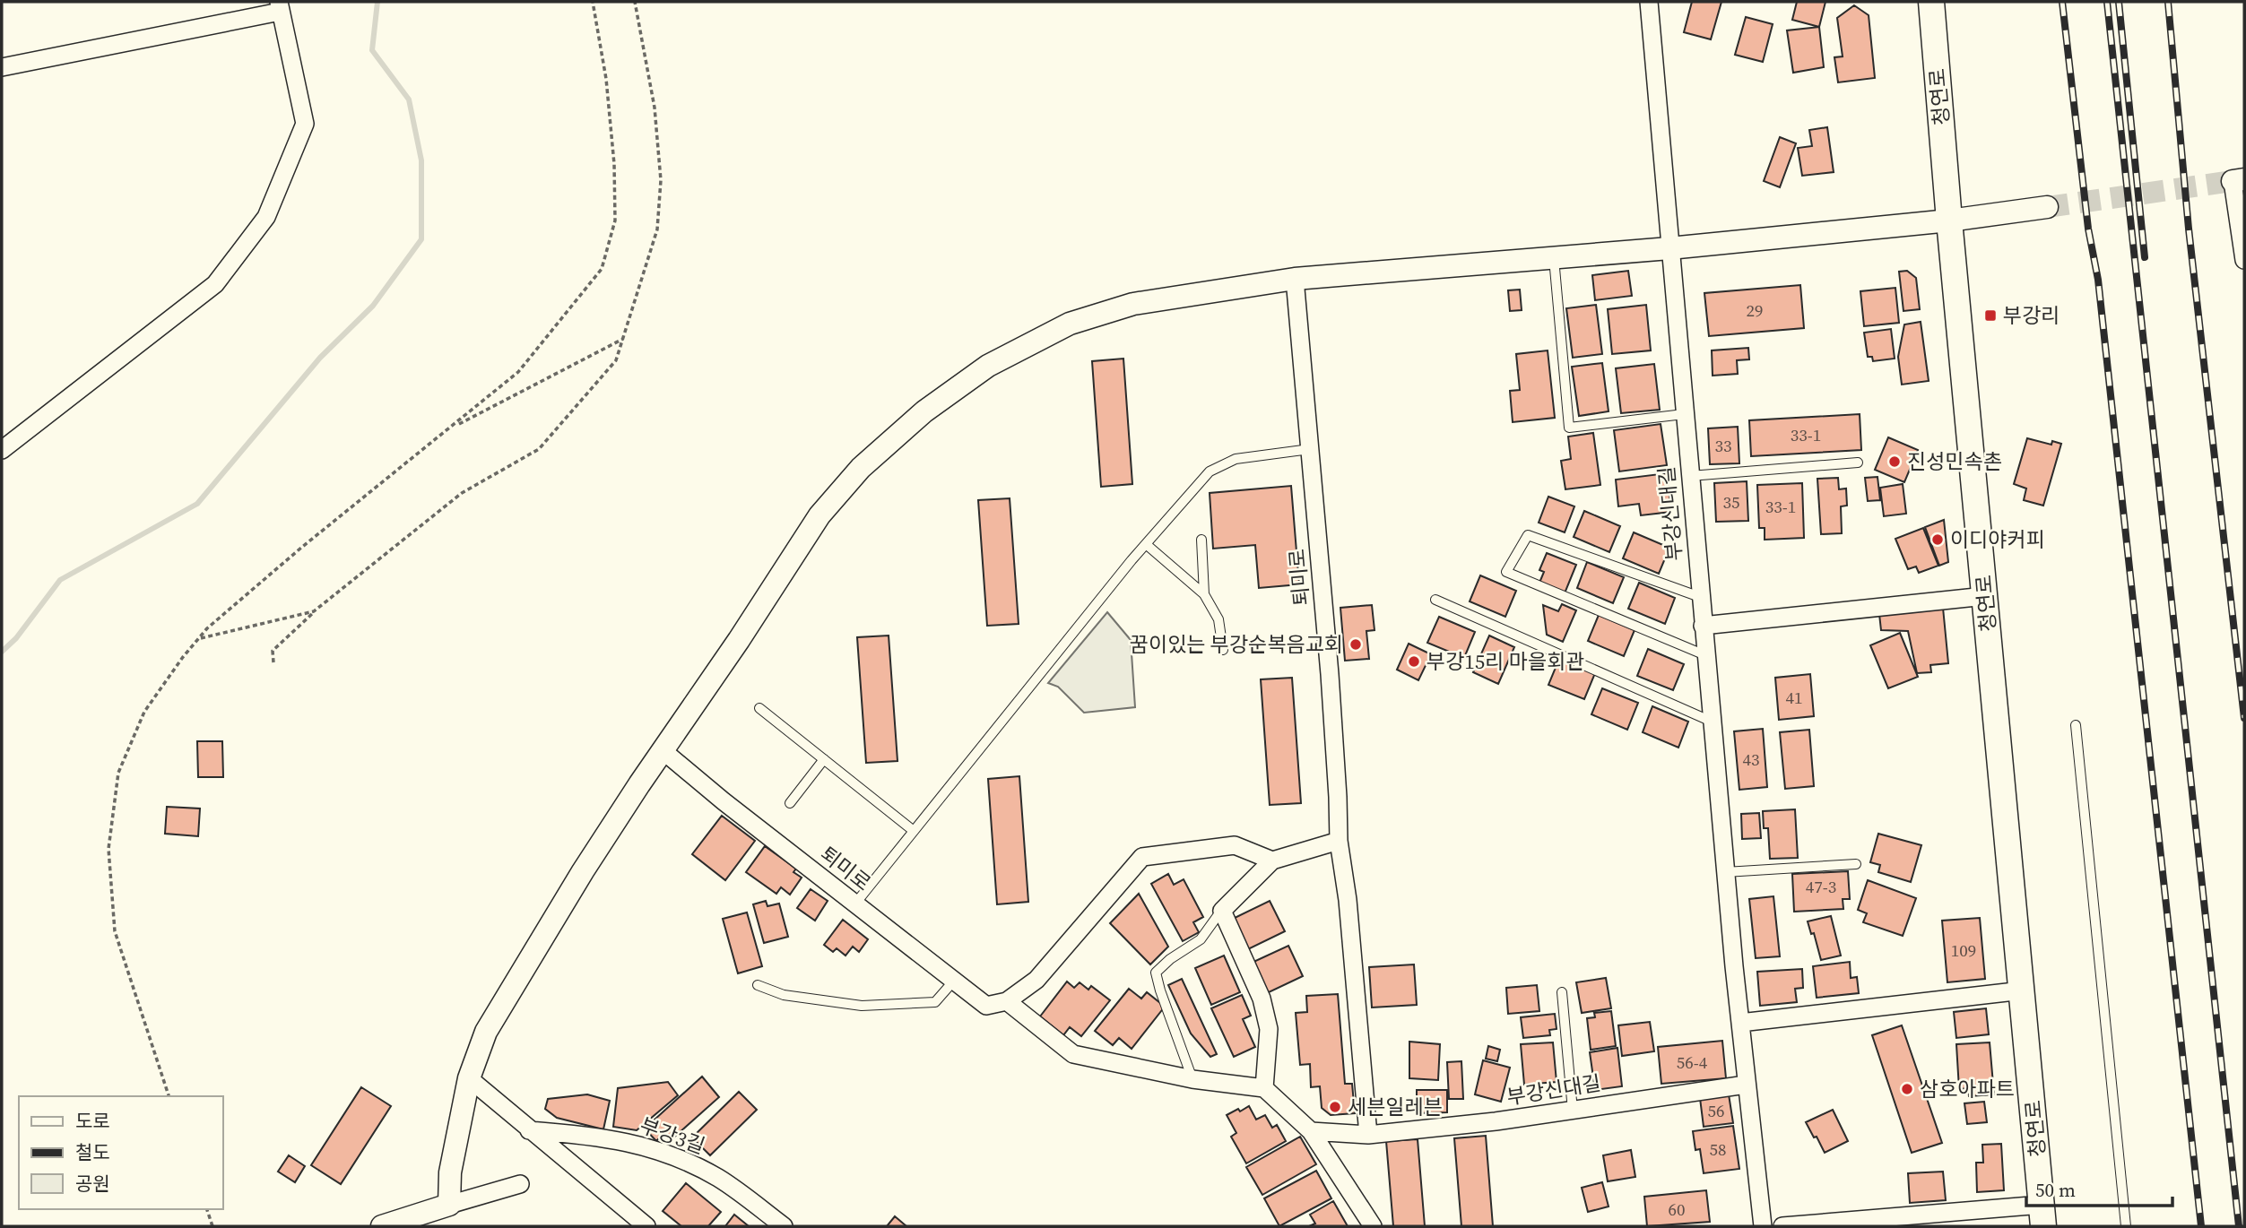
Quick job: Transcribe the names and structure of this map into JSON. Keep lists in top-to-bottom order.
{
  "streets": {
    "main road": ["청연로"],
    "street": ["부강신대길", "퇴미로", "부강3길"]
  },
  "places": {
    "transit": ["부강리"],
    "other": [
      "진성민속촌",
      "이디야커피",
      "꿈이있는 부강순복음교회",
      "부강15리 마을회관",
      "삼호아파트",
      "세븐일레븐"
    ]
  },
  "house_numbers": [
    "29",
    "33-1",
    "33",
    "35",
    "33-1",
    "41",
    "43",
    "47-3",
    "109",
    "56-4",
    "56",
    "58",
    "60"
  ],
  "legend": ["도로", "철도", "공원"],
  "scale_bar": "50 m"
}
